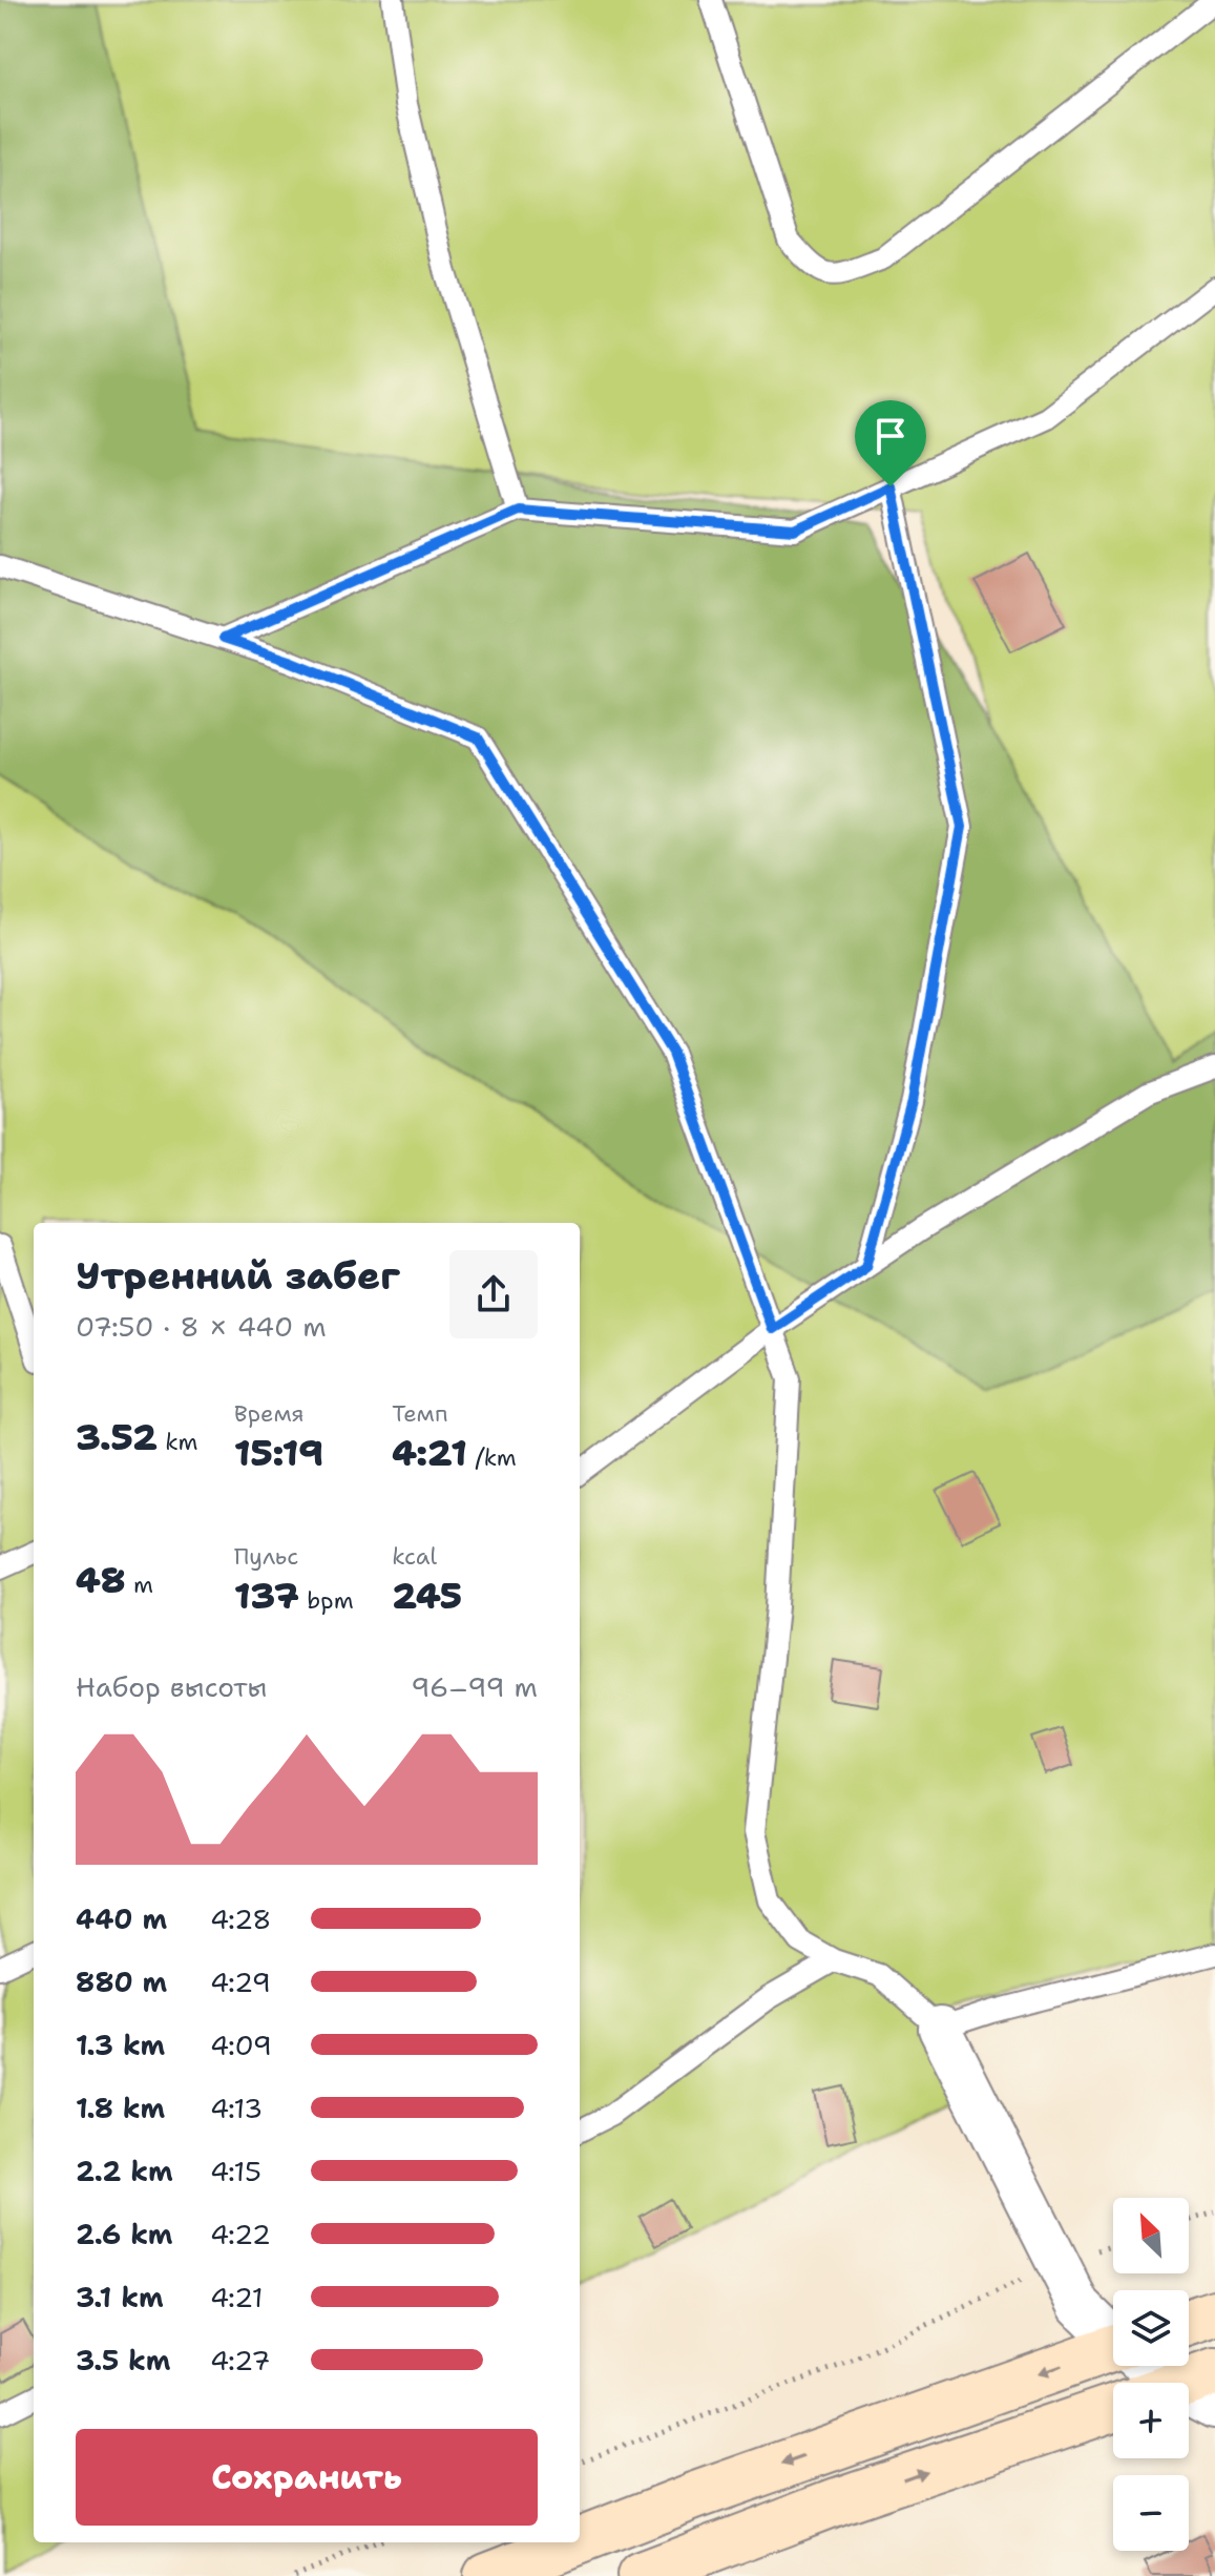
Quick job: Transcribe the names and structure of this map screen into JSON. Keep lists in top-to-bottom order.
{
  "north": "top left",
  "page": {
    "heading": ["Утренний забег", "07:50 · 8 × 440 m"],
    "stats": [
      ["3.52 km"],
      ["Время", "15:19"],
      ["Темп", "4:21 /km"],
      ["48 m"],
      ["Пульс", "137 bpm"],
      ["kcal", "245"]
    ],
    "chart": ["Набор высоты", "96–99 m"],
    "list": [
      {
        "name": "440 m",
        "note": "4:28"
      },
      {
        "name": "880 m",
        "note": "4:29"
      },
      {
        "name": "1.3 km",
        "note": "4:09"
      },
      {
        "name": "1.8 km",
        "note": "4:13"
      },
      {
        "name": "2.2 km",
        "note": "4:15"
      },
      {
        "name": "2.6 km",
        "note": "4:22"
      },
      {
        "name": "3.1 km",
        "note": "4:21"
      },
      {
        "name": "3.5 km",
        "note": "4:27"
      }
    ],
    "map_buttons": ["+", "−"],
    "buttons": "Сохранить"
  }
}
